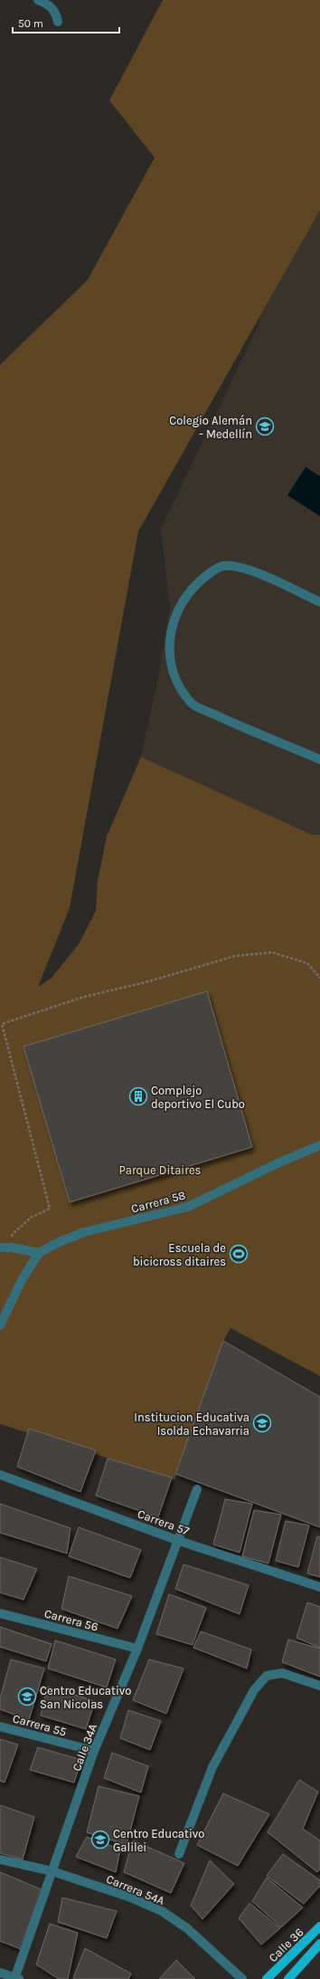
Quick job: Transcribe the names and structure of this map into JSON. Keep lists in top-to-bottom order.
{
  "streets": {
    "main road": ["Calle 36"],
    "street": [
      "Carrera 58",
      "Carrera 57",
      "Carrera 56",
      "Carrera 55",
      "Calle 34A",
      "Carrera 54A"
    ]
  },
  "crossings": [
    ["Carrera 57", "Calle 34A"],
    ["Carrera 56", "Calle 34A"],
    ["Carrera 55", "Calle 34A"],
    ["Calle 34A", "Carrera 54A"]
  ],
  "parks": ["Parque Ditaires"],
  "places": {
    "school or university": [
      "Colegio Alemán - Medellín",
      "Institucion Educativa Isolda Echavarria",
      "Centro Educativo San Nicolas",
      "Centro Educativo Galilei"
    ],
    "building": ["Complejo deportivo El Cubo"],
    "sports": ["Escuela de bicicross ditaires"]
  },
  "scale_bar": "50 m"
}
